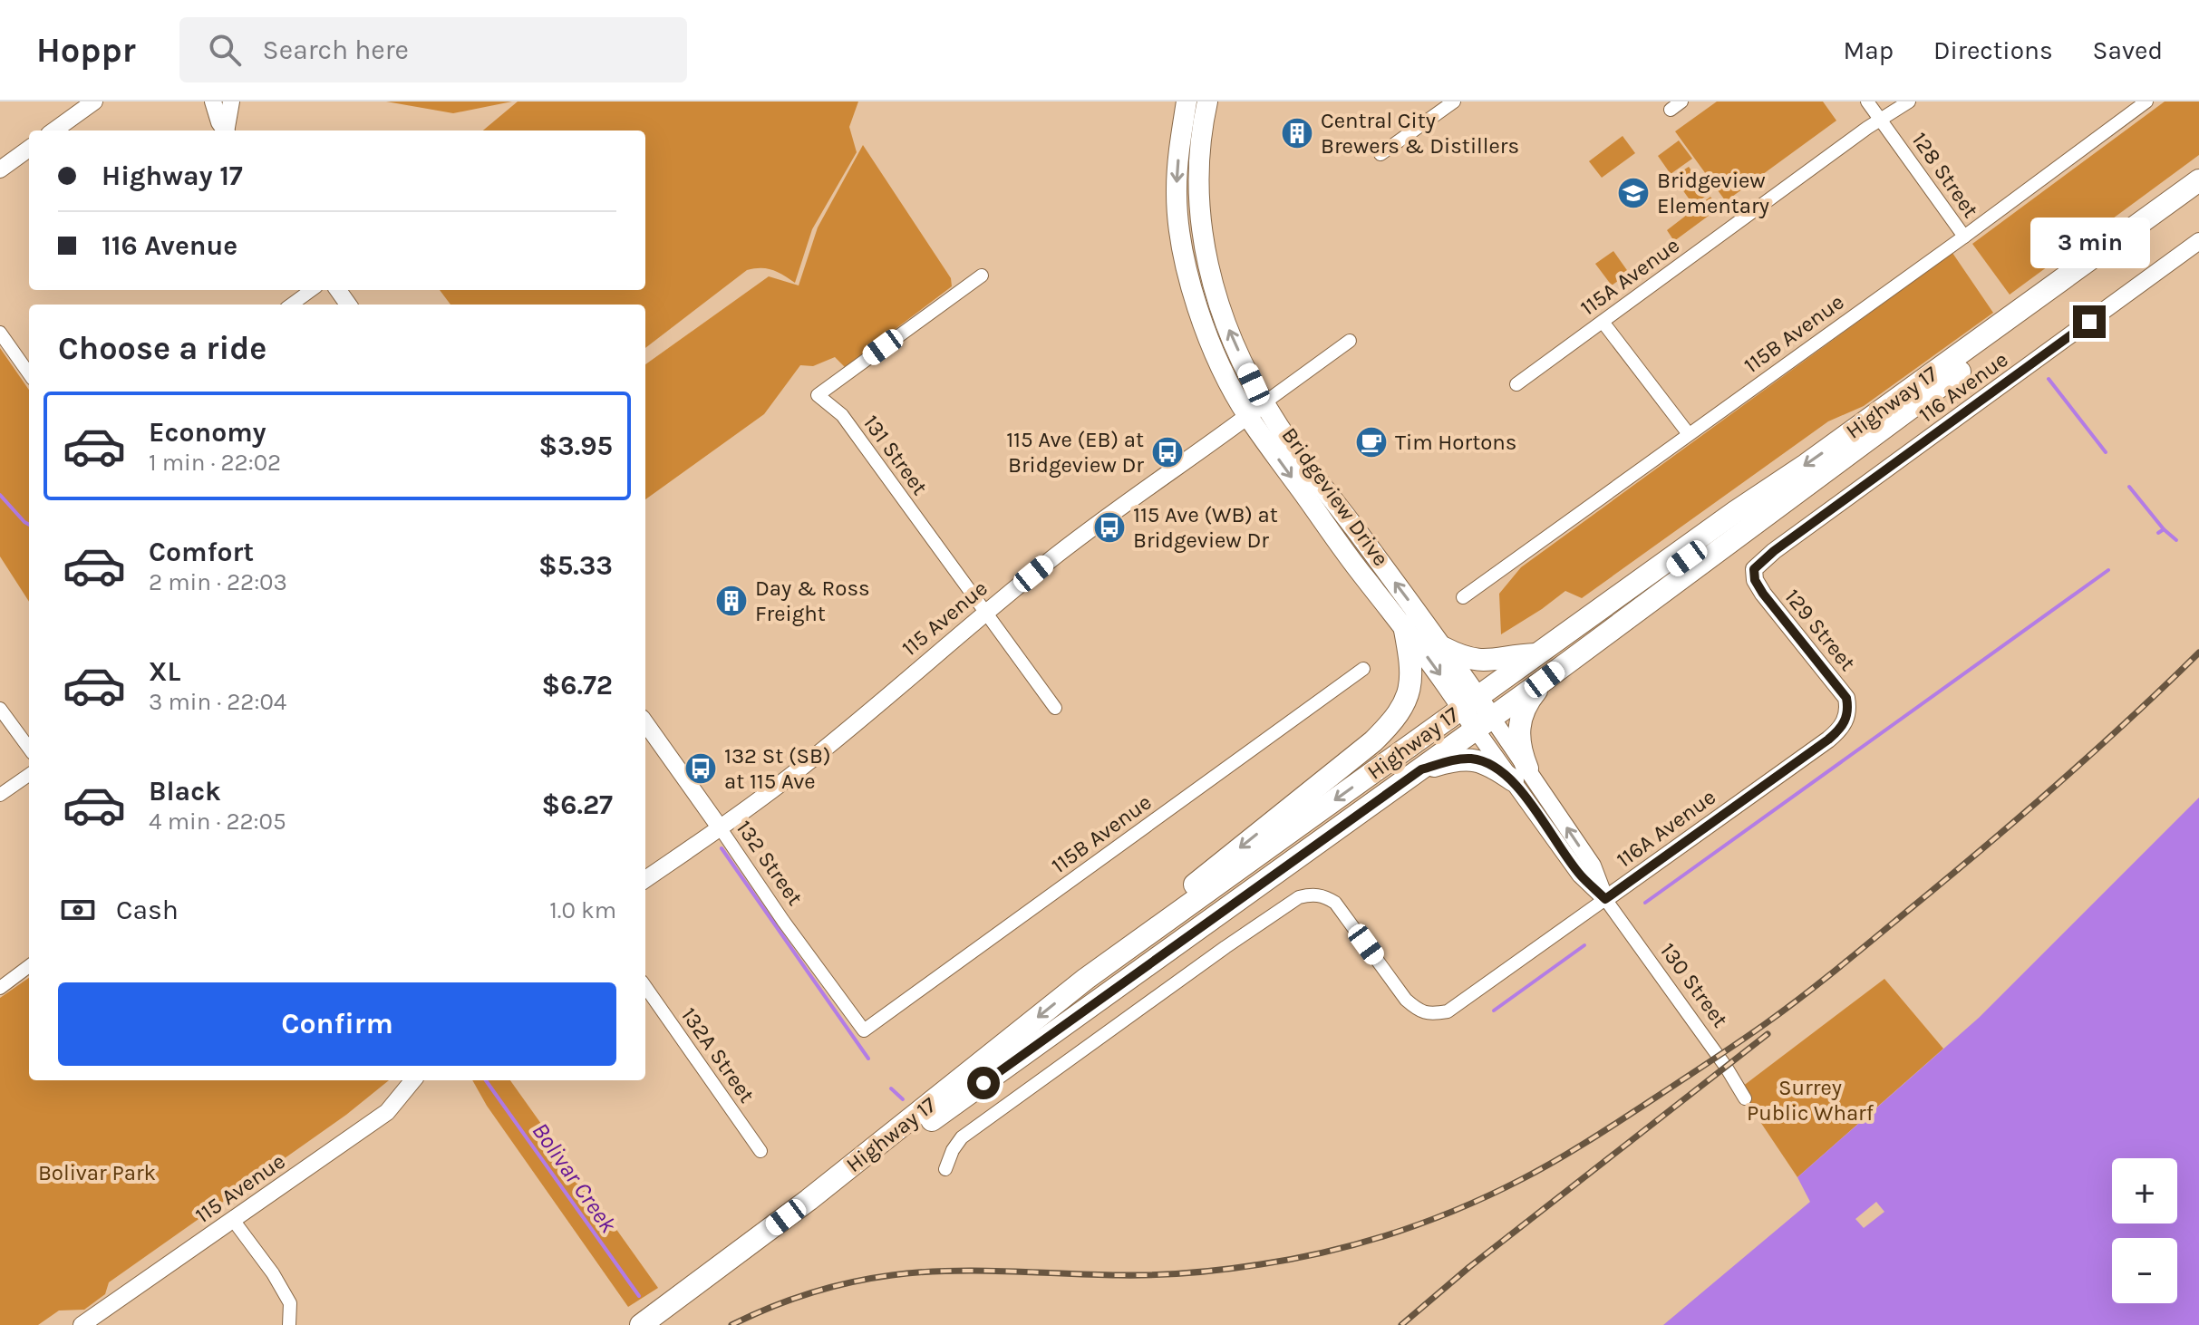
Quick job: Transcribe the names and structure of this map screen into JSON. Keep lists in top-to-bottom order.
{
  "streets": {
    "highway": ["Highway 17"],
    "main road": ["Bridgeview Drive"],
    "street": [
      "128 Street",
      "115A Avenue",
      "115B Avenue",
      "116 Avenue",
      "131 Street",
      "115 Avenue",
      "129 Street",
      "116A Avenue",
      "132 Street",
      "130 Street",
      "132A Street"
    ]
  },
  "crossings": [
    ["128 Street", "115A Avenue"],
    ["128 Street", "115B Avenue"],
    ["115B Avenue", "132 Street"],
    ["116 Avenue", "129 Street"],
    ["Highway 17", "Bridgeview Drive"],
    ["Highway 17", "130 Street"],
    ["131 Street", "115 Avenue"],
    ["Bridgeview Drive", "115 Avenue"],
    ["Bridgeview Drive", "130 Street"],
    ["115 Avenue", "132 Street"],
    ["129 Street", "116A Avenue"],
    ["116A Avenue", "130 Street"]
  ],
  "water": ["Bolivar Creek"],
  "parks": ["Surrey Public Wharf", "Bolivar Park"],
  "places": {
    "building": ["Central City Brewers & Distillers", "Day & Ross Freight"],
    "school or university": ["Bridgeview Elementary"],
    "cafe": ["Tim Hortons"],
    "bus stop": ["115 Ave (EB) at Bridgeview Dr", "115 Ave (WB) at Bridgeview Dr", "132 St (SB) at 115 Ave"]
  },
  "page": {
    "header": "Hoppr",
    "search": "Search here",
    "nav": ["Map", "Directions", "Saved"],
    "banner": ["Highway 17", "116 Avenue"],
    "bubble": "3 min",
    "heading": "Choose a ride",
    "list": [
      {
        "name": "Economy",
        "note": "1 min · 22:02",
        "value": "$3.95"
      },
      {
        "name": "Comfort",
        "note": "2 min · 22:03",
        "value": "$5.33"
      },
      {
        "name": "XL",
        "note": "3 min · 22:04",
        "value": "$6.72"
      },
      {
        "name": "Black",
        "note": "4 min · 22:05",
        "value": "$6.27"
      }
    ],
    "pay": ["Cash", "1.0 km"],
    "buttons": "Confirm",
    "map_buttons": ["+", "−"]
  }
}
